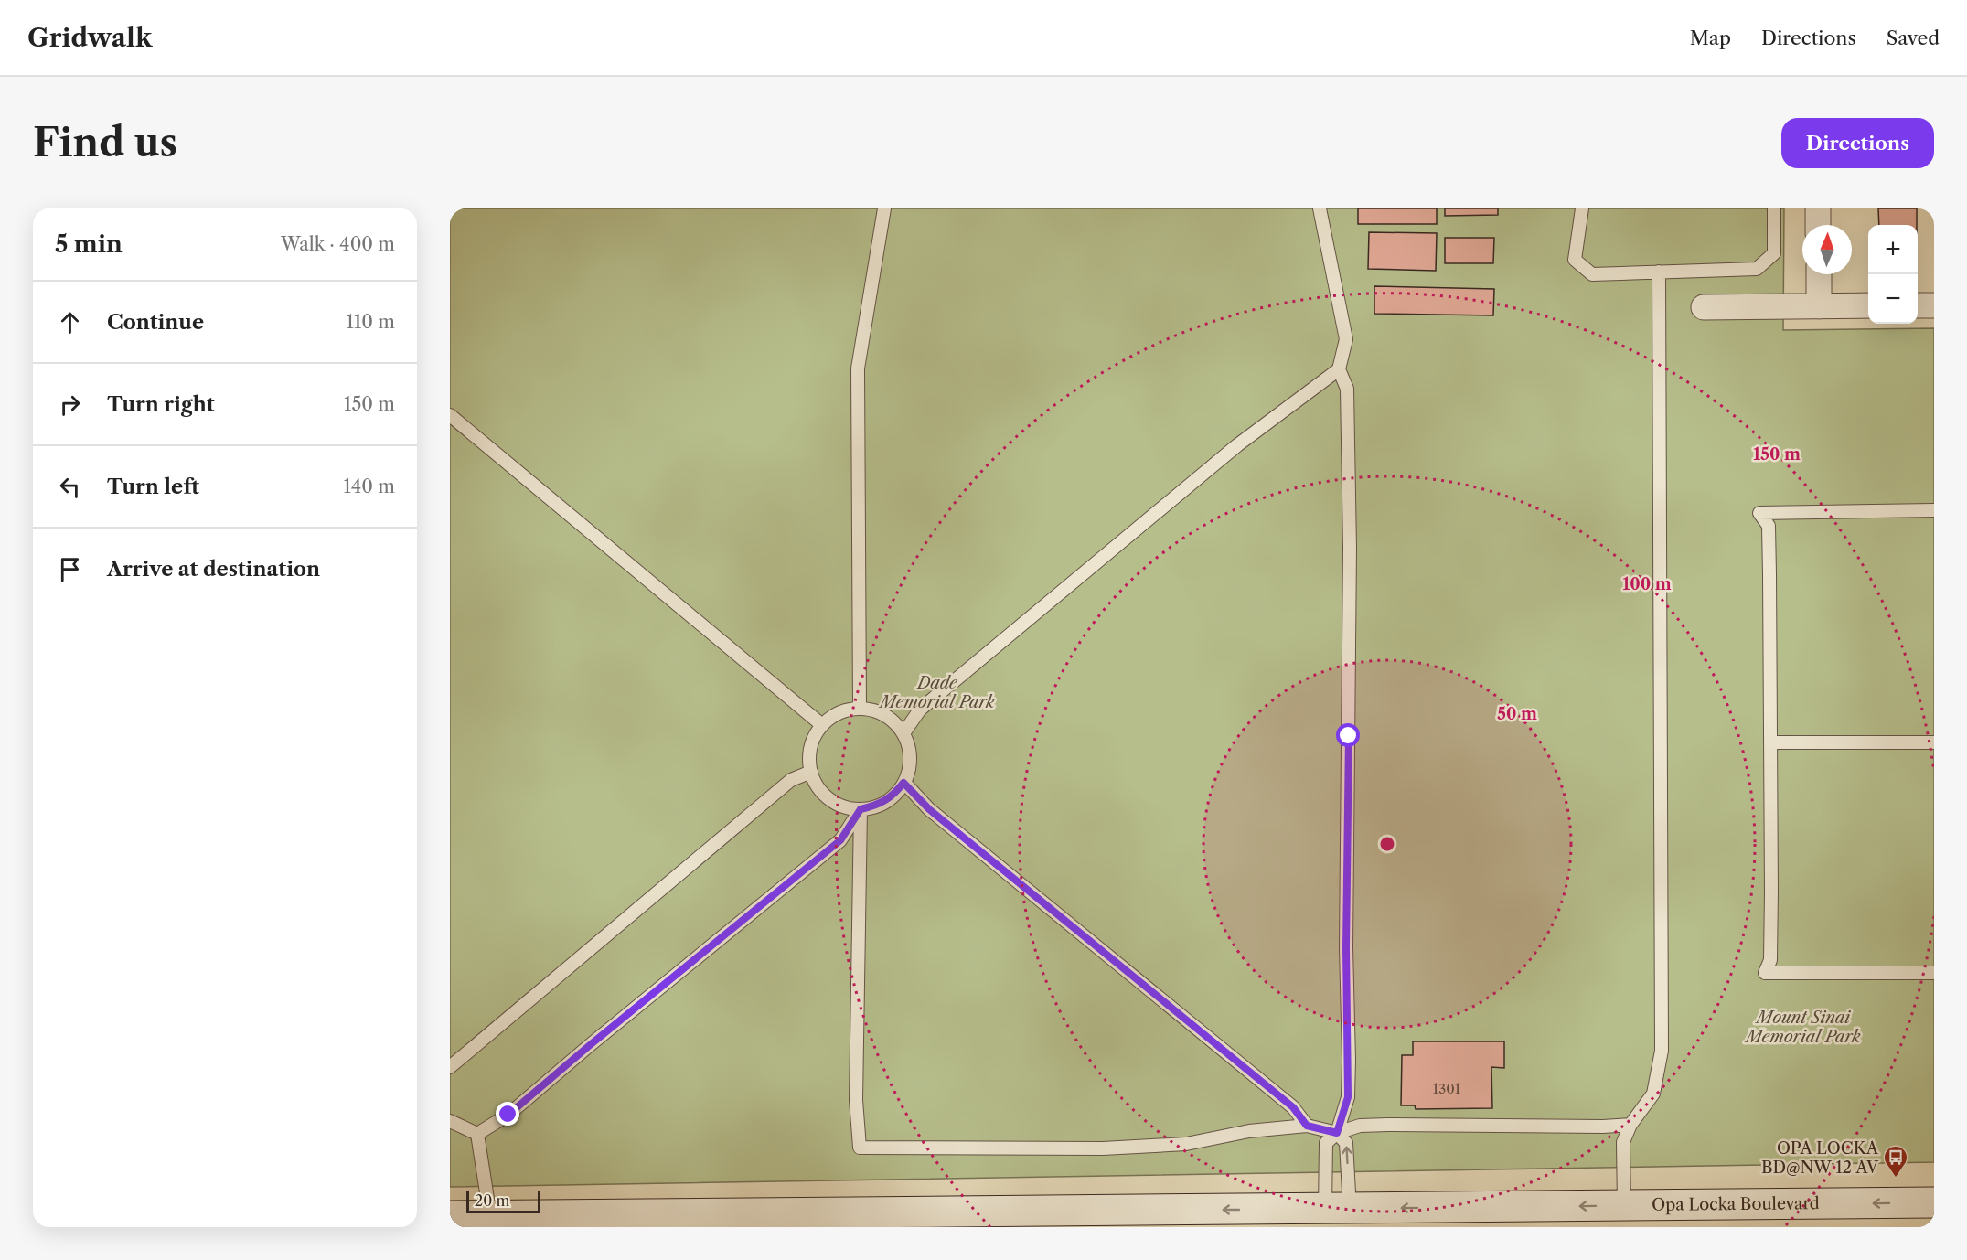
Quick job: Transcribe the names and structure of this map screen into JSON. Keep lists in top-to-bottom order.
{
  "streets": {
    "main road": ["Opa Locka Boulevard"]
  },
  "one_way": ["Opa Locka Boulevard"],
  "parks": ["Dade Memorial Park", "Mount Sinai Memorial Park"],
  "places": {
    "bus stop": ["OPA LOCKA BD@NW 12 AV"]
  },
  "house_numbers": ["1301"],
  "scale_bar": "20 m",
  "north": "top",
  "page": {
    "header": "Gridwalk",
    "nav": ["Map", "Directions", "Saved"],
    "buttons": "Directions",
    "title": "Find us",
    "heading": ["5 min", "Walk · 400 m"],
    "map_buttons": ["+", "−"],
    "list": [
      ["Continue", "110 m"],
      ["Turn right", "150 m"],
      ["Turn left", "140 m"],
      "Arrive at destination"
    ],
    "scale": "20 m"
  },
  "rings": ["150 m", "100 m", "50 m"]
}
